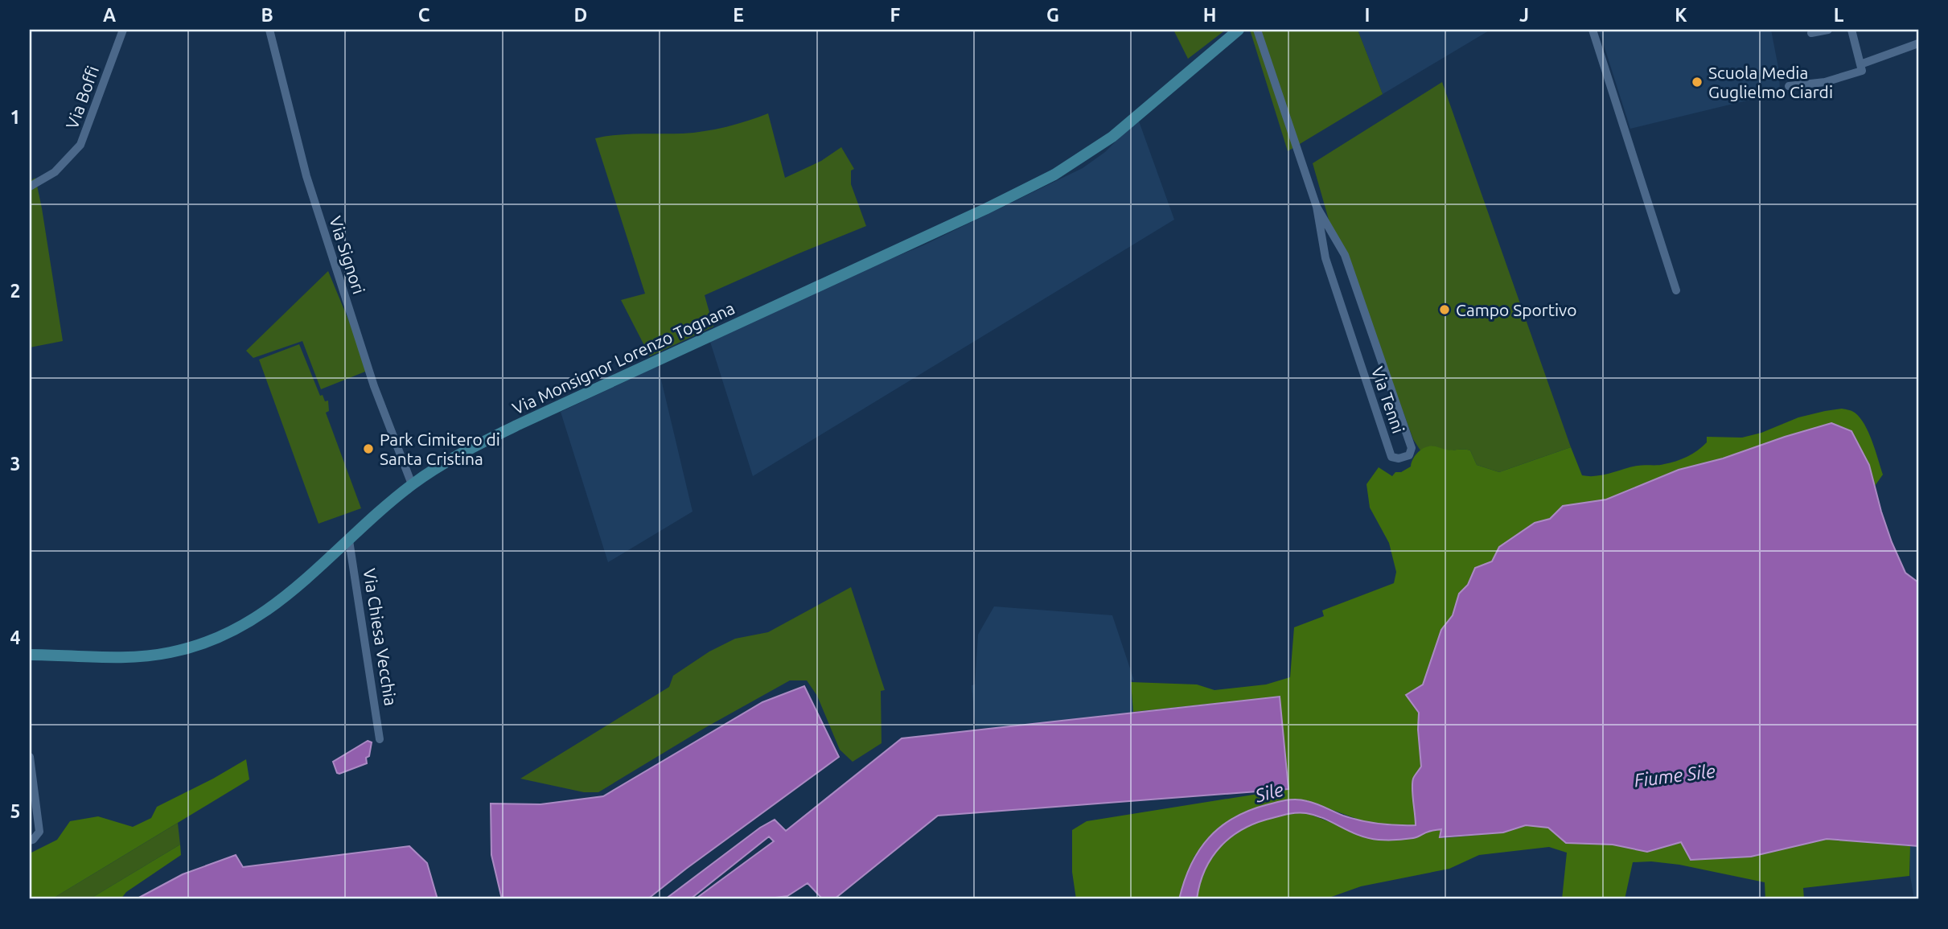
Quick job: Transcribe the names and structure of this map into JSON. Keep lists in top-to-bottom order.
{
  "streets": {
    "street": [
      "Via Boffi",
      "Via Signori",
      "Via Monsignor Lorenzo Tognana",
      "Via Tenni",
      "Via Chiesa Vecchia"
    ]
  },
  "crossings": [
    ["Via Signori", "Via Monsignor Lorenzo Tognana"],
    ["Via Monsignor Lorenzo Tognana", "Via Chiesa Vecchia"]
  ],
  "water": ["Fiume Sile", "Sile"],
  "places": ["Scuola Media Guglielmo Ciardi", "Campo Sportivo", "Park Cimitero di Santa Cristina"],
  "grid": {
    "columns": [
      "A",
      "B",
      "C",
      "D",
      "E",
      "F",
      "G",
      "H",
      "I",
      "J",
      "K",
      "L"
    ],
    "rows": [
      "1",
      "2",
      "3",
      "4",
      "5"
    ]
  }
}
